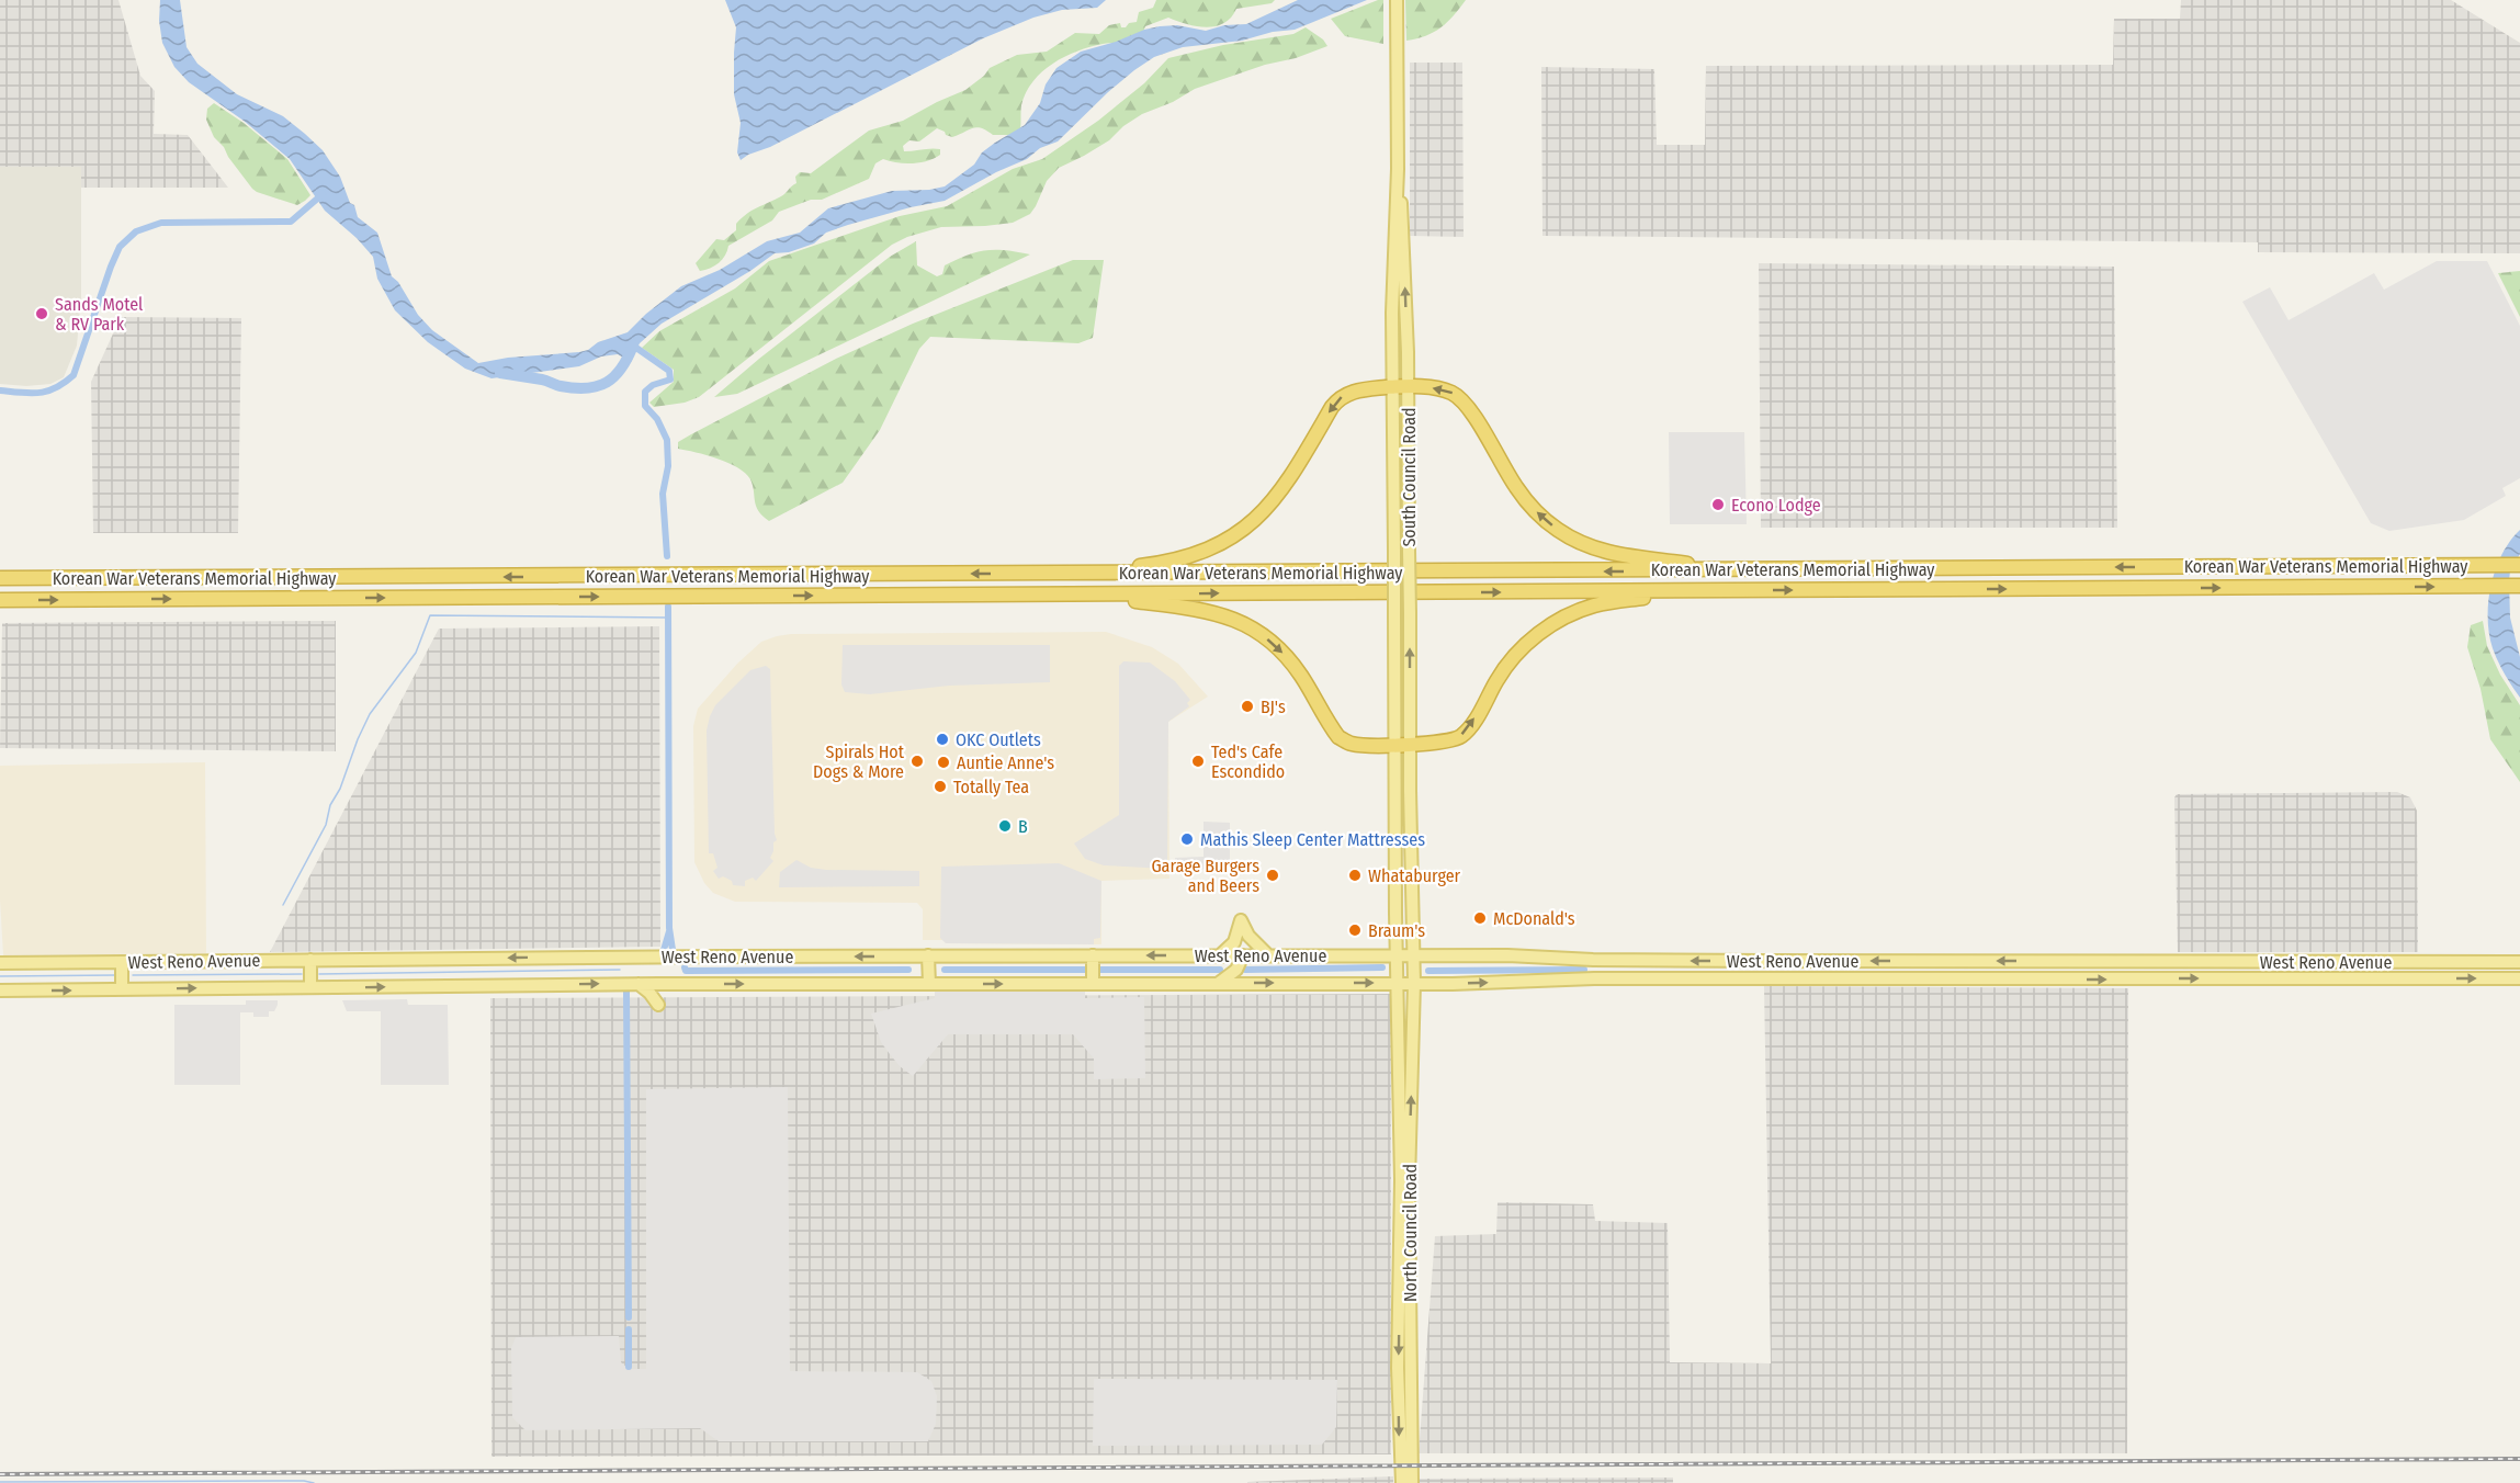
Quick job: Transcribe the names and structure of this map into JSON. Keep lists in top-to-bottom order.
{
  "streets": {
    "highway": ["Korean War Veterans Memorial Highway"],
    "main road": ["South Council Road", "West Reno Avenue", "North Council Road"]
  },
  "crossings": [
    ["South Council Road", "West Reno Avenue"],
    ["South Council Road", "North Council Road"],
    ["West Reno Avenue", "North Council Road"]
  ],
  "places": [
    "Sands Motel & RV Park",
    "Econo Lodge",
    "BJ's",
    "OKC Outlets",
    "Spirals Hot Dogs & More",
    "Ted's Cafe Escondido",
    "Auntie Anne's",
    "Totally Tea",
    "B",
    "Mathis Sleep Center Mattresses",
    "Garage Burgers and Beers",
    "Whataburger",
    "McDonald's",
    "Braum's"
  ]
}
